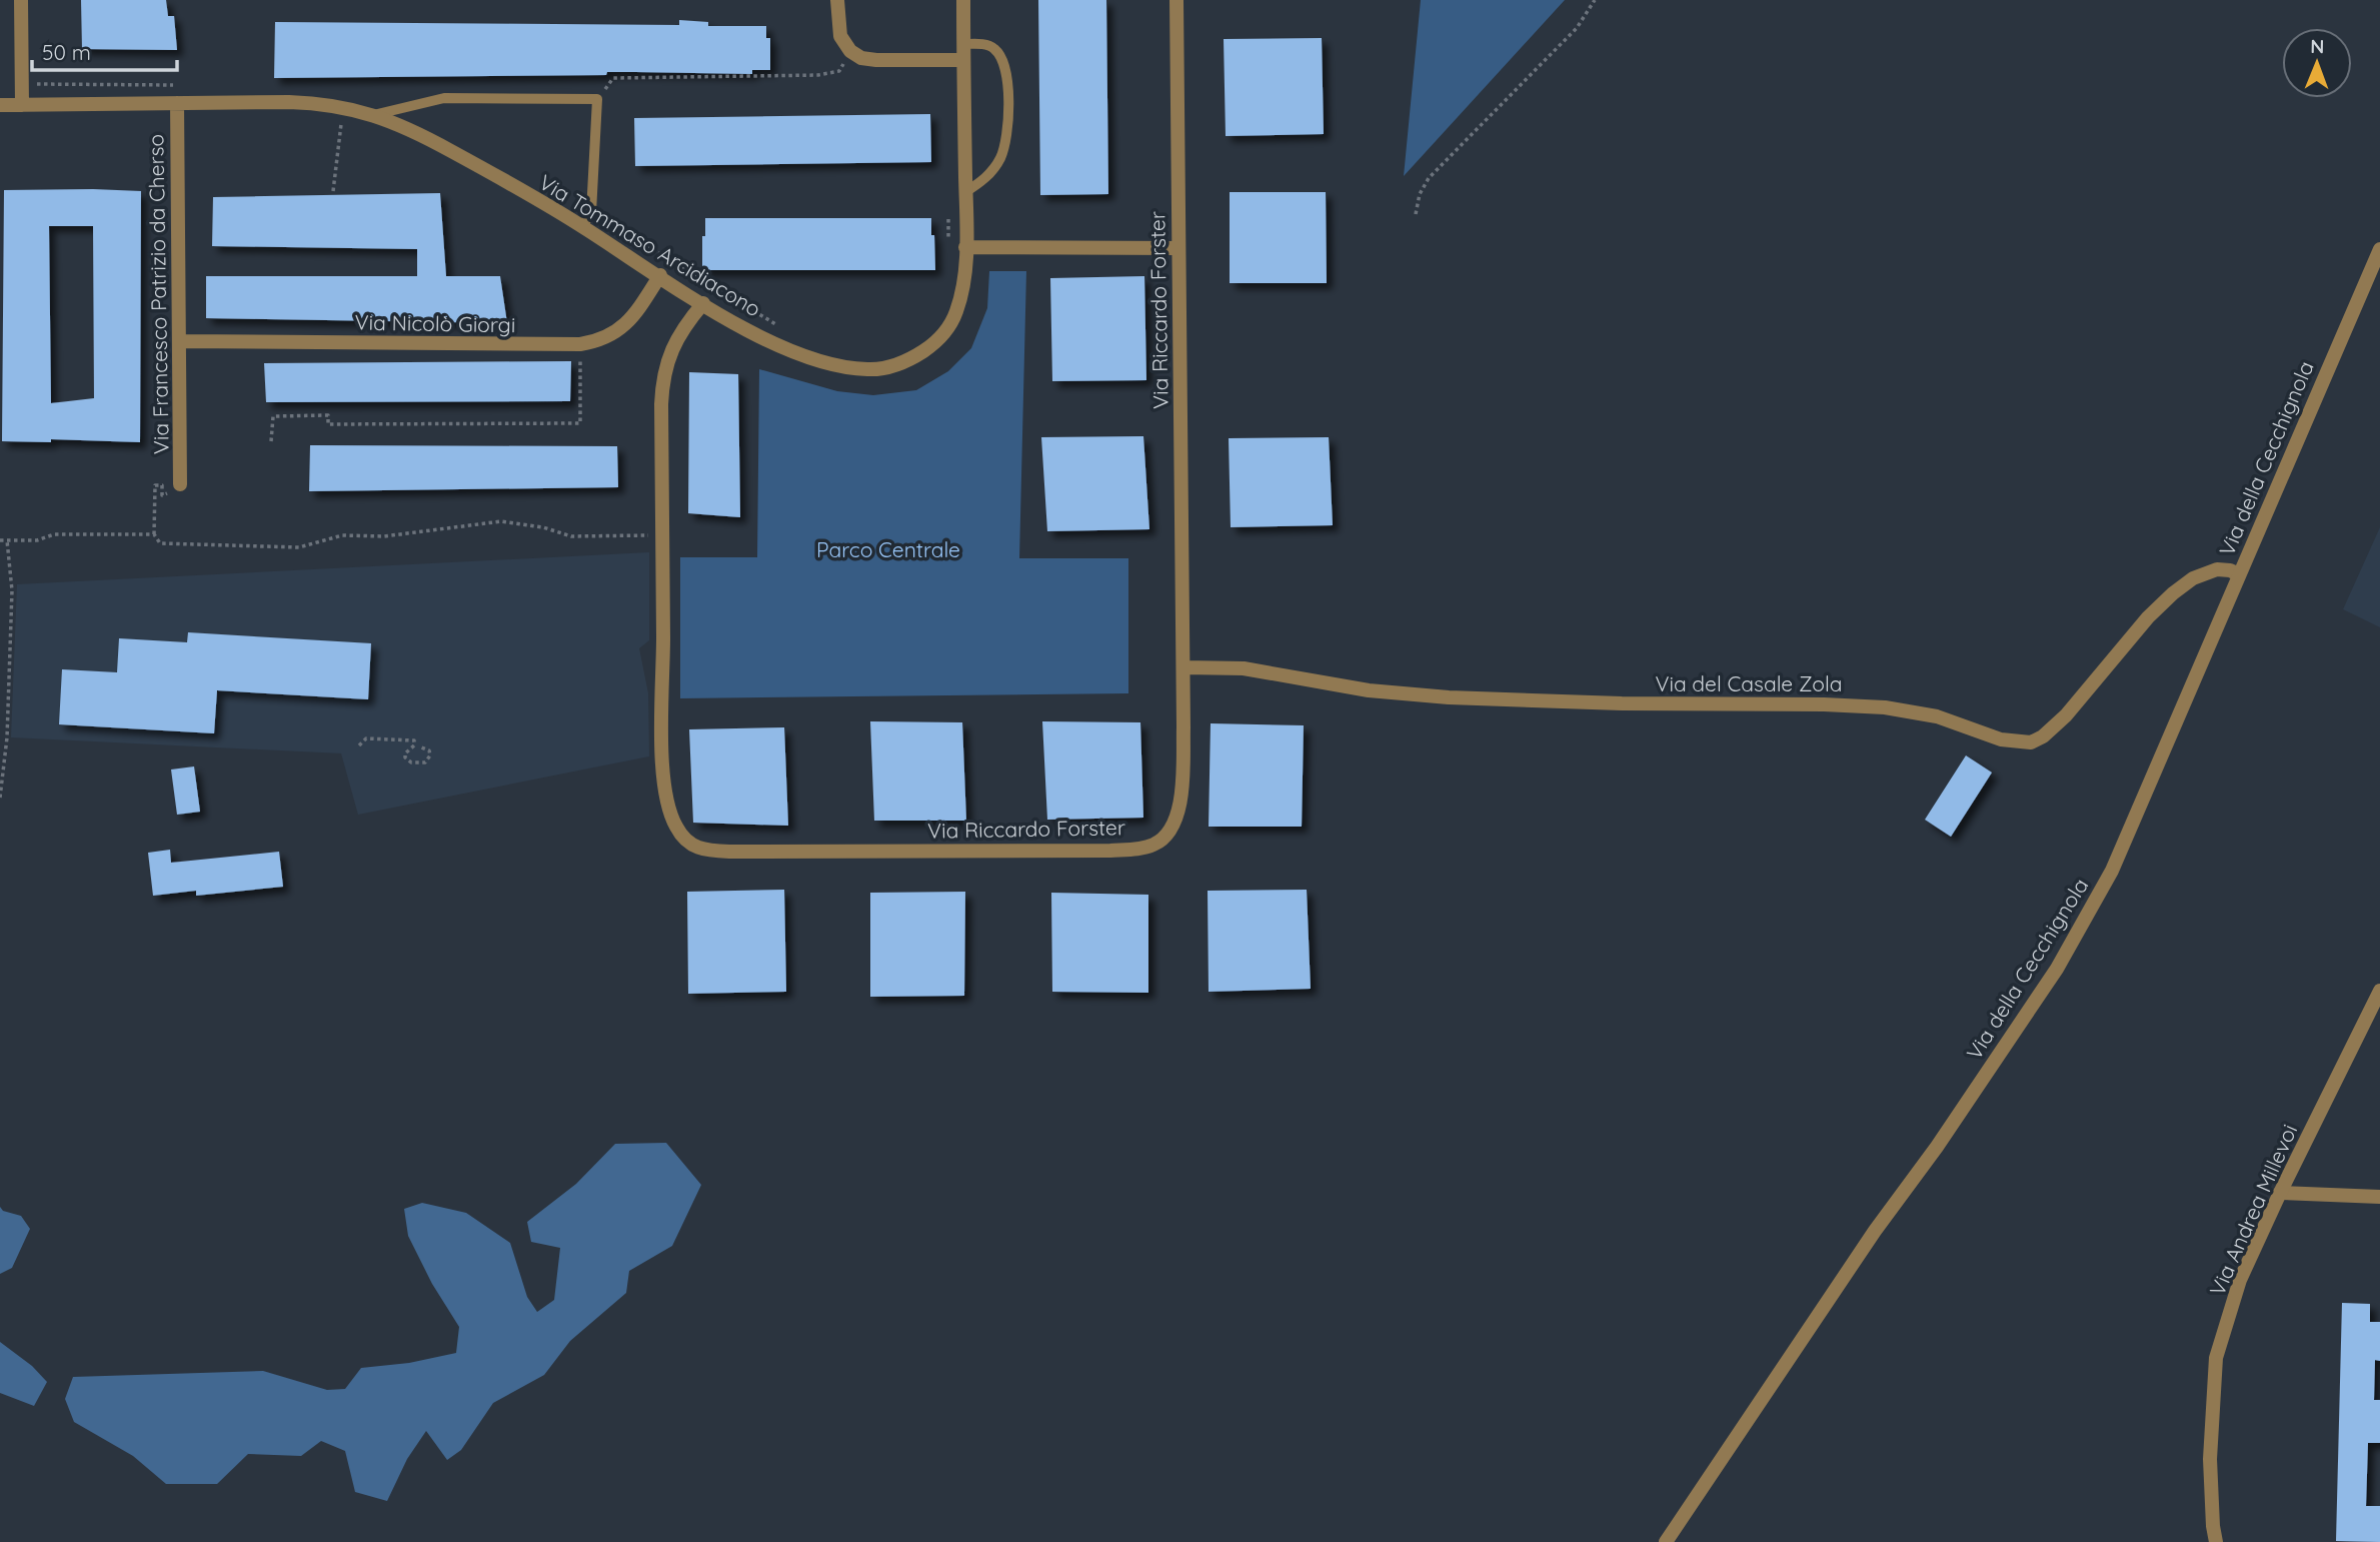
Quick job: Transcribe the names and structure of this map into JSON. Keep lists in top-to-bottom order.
{
  "streets": {
    "street": [
      "Via Tommaso Arcidiacono",
      "Via Francesco Patrizio da Cherso",
      "Via Riccardo Forster",
      "Via Nicolò Giorgi",
      "Via della Cecchignola",
      "Via del Casale Zola",
      "Via Andrea Millevoi"
    ]
  },
  "crossings": [
    ["Via Tommaso Arcidiacono", "Via Francesco Patrizio da Cherso"],
    ["Via Tommaso Arcidiacono", "Via Riccardo Forster"],
    ["Via Tommaso Arcidiacono", "Via Nicolò Giorgi"],
    ["Via Francesco Patrizio da Cherso", "Via Nicolò Giorgi"],
    ["Via Riccardo Forster", "Via del Casale Zola"],
    ["Via della Cecchignola", "Via del Casale Zola"]
  ],
  "parks": ["Parco Centrale"],
  "scale_bar": "50 m",
  "north": "top"
}
